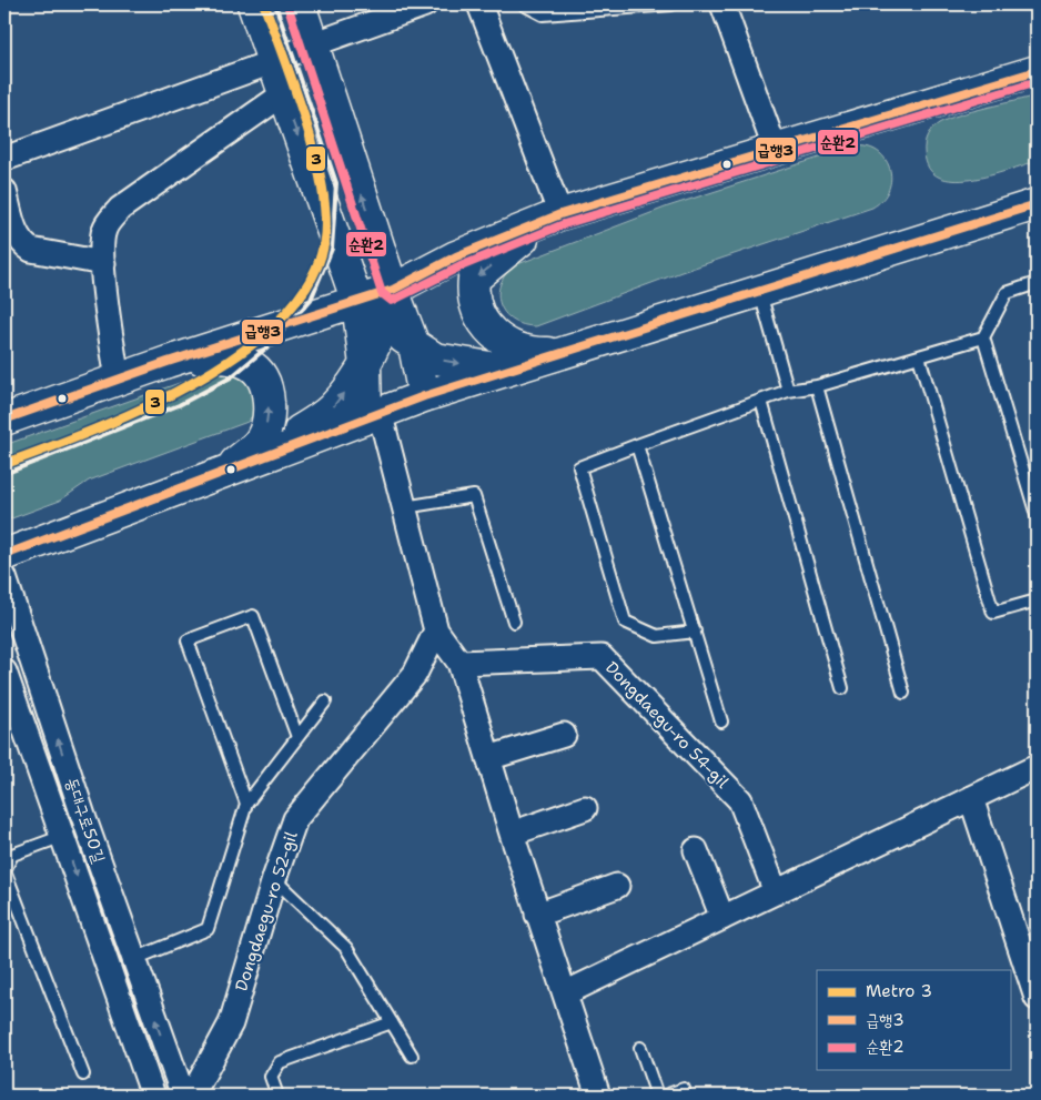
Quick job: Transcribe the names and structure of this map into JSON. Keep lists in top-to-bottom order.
{
  "streets": {
    "street": ["Dongdaegu-ro 54-gil", "동대구로50길", "Dongdaegu-ro 52-gil"]
  },
  "lines": ["metro line 3", "transit line 순환2", "transit line 급행3"],
  "legend": ["Metro 3", "급행3", "순환2"]
}
